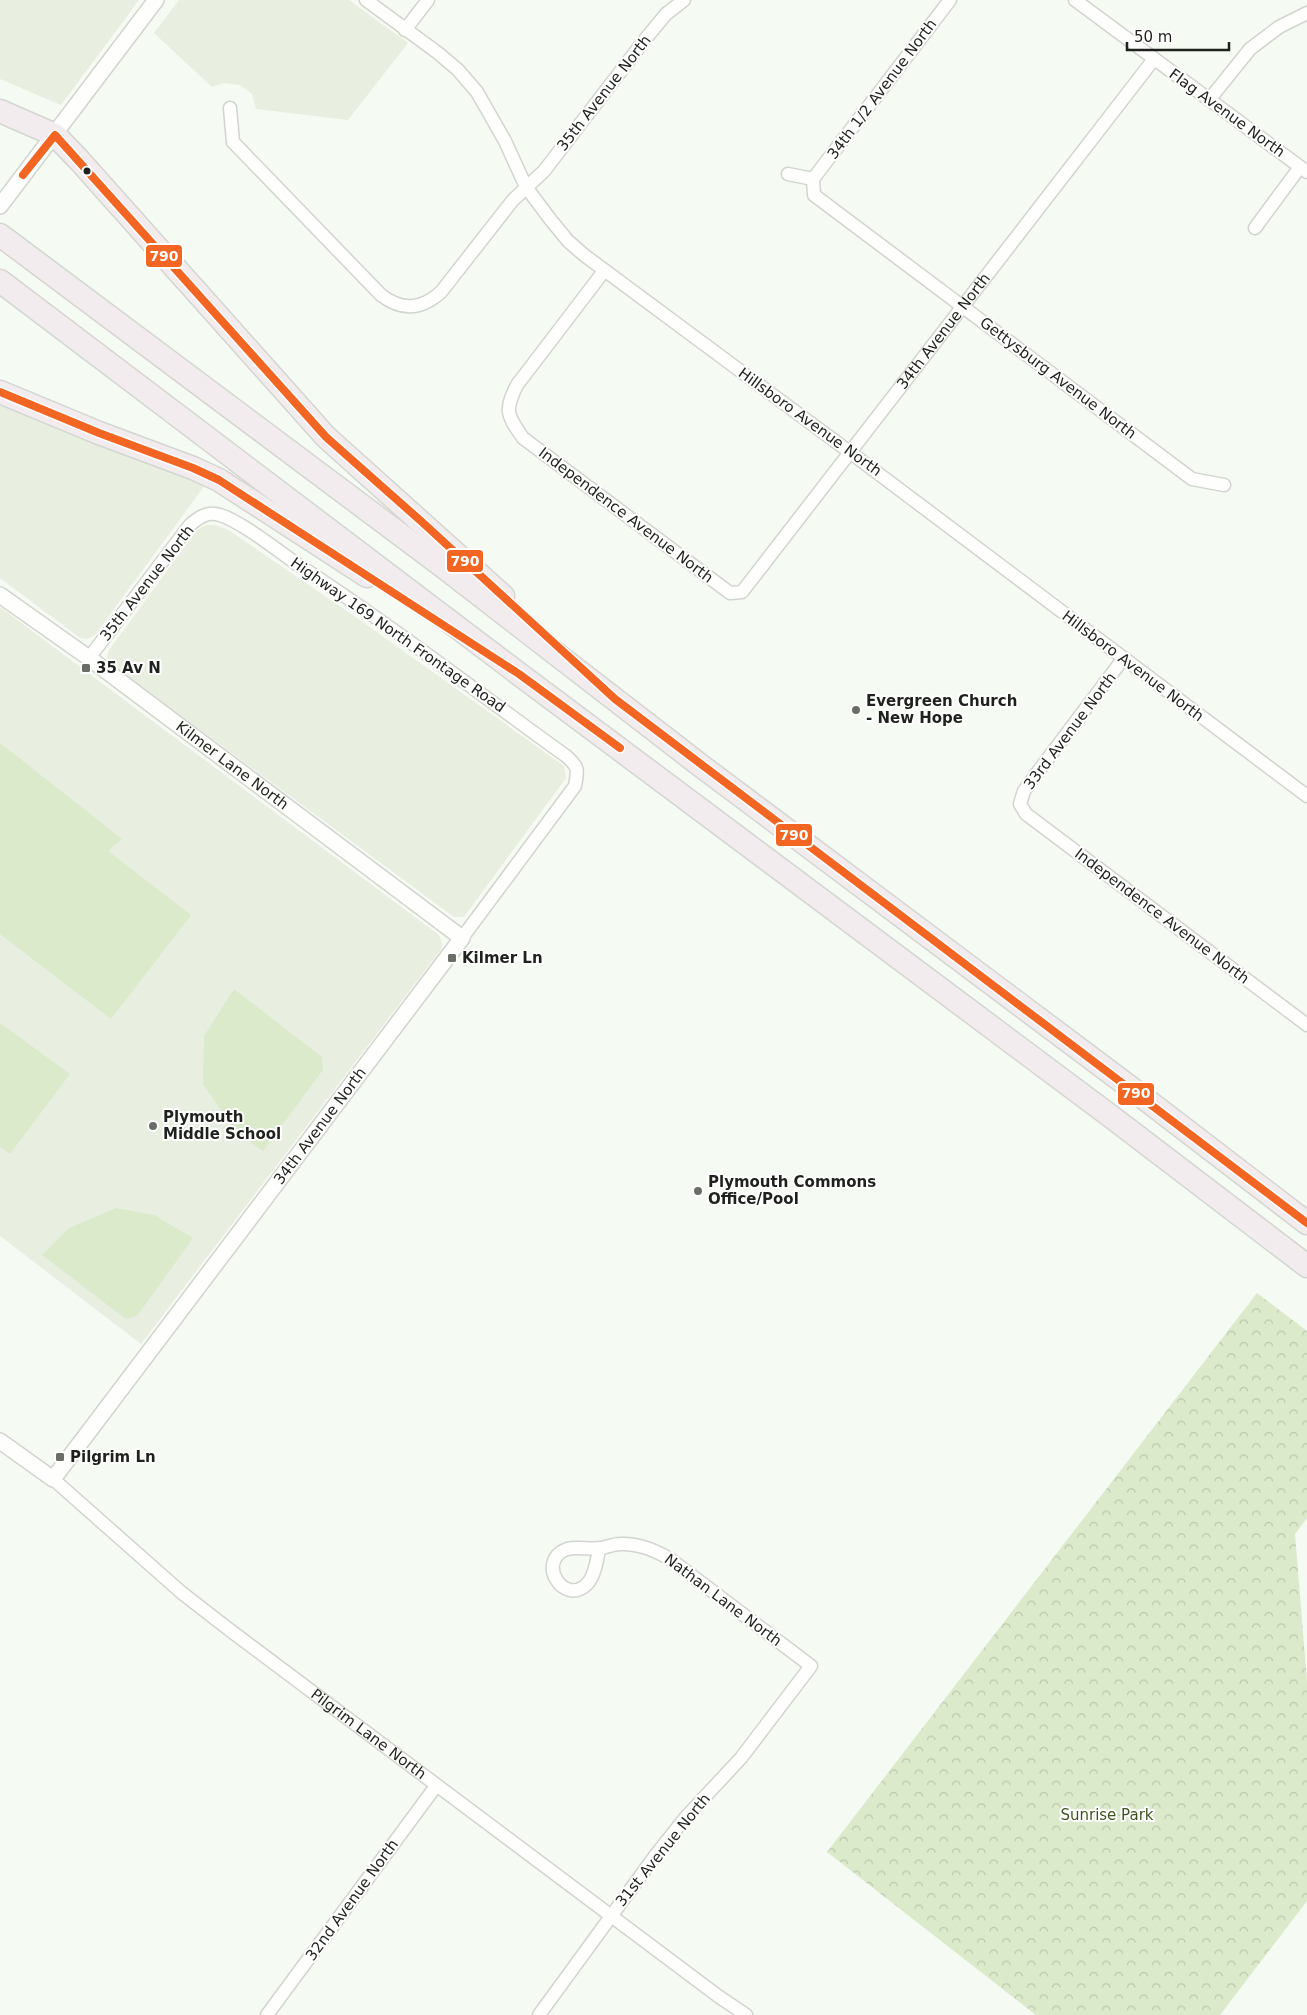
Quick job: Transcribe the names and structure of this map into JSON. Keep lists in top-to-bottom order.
{
  "streets": {
    "street": [
      "34th 1/2 Avenue North",
      "35th Avenue North",
      "Flag Avenue North",
      "34th Avenue North",
      "Gettysburg Avenue North",
      "Hillsboro Avenue North",
      "Independence Avenue North",
      "Highway 169 North Frontage Road",
      "33rd Avenue North",
      "Kilmer Lane North",
      "Nathan Lane North",
      "Pilgrim Lane North",
      "31st Avenue North",
      "32nd Avenue North"
    ]
  },
  "crossings": [
    ["34th 1/2 Avenue North", "Gettysburg Avenue North"],
    ["35th Avenue North", "Hillsboro Avenue North"],
    ["35th Avenue North", "Highway 169 North Frontage Road"],
    ["35th Avenue North", "Kilmer Lane North"],
    ["Flag Avenue North", "34th Avenue North"],
    ["34th Avenue North", "Gettysburg Avenue North"],
    ["34th Avenue North", "Hillsboro Avenue North"],
    ["34th Avenue North", "Independence Avenue North"],
    ["34th Avenue North", "Highway 169 North Frontage Road"],
    ["34th Avenue North", "Kilmer Lane North"],
    ["34th Avenue North", "Pilgrim Lane North"],
    ["Hillsboro Avenue North", "Independence Avenue North"],
    ["Hillsboro Avenue North", "33rd Avenue North"],
    ["Independence Avenue North", "33rd Avenue North"],
    ["Nathan Lane North", "31st Avenue North"],
    ["Pilgrim Lane North", "31st Avenue North"],
    ["Pilgrim Lane North", "32nd Avenue North"]
  ],
  "parks": ["Sunrise Park"],
  "places": {
    "transit": ["35 Av N", "Kilmer Ln", "Pilgrim Ln"],
    "other": ["Evergreen Church - New Hope", "Plymouth Middle School", "Plymouth Commons Office/Pool"]
  },
  "lines": ["transit line 790"],
  "scale_bar": "50 m"
}
